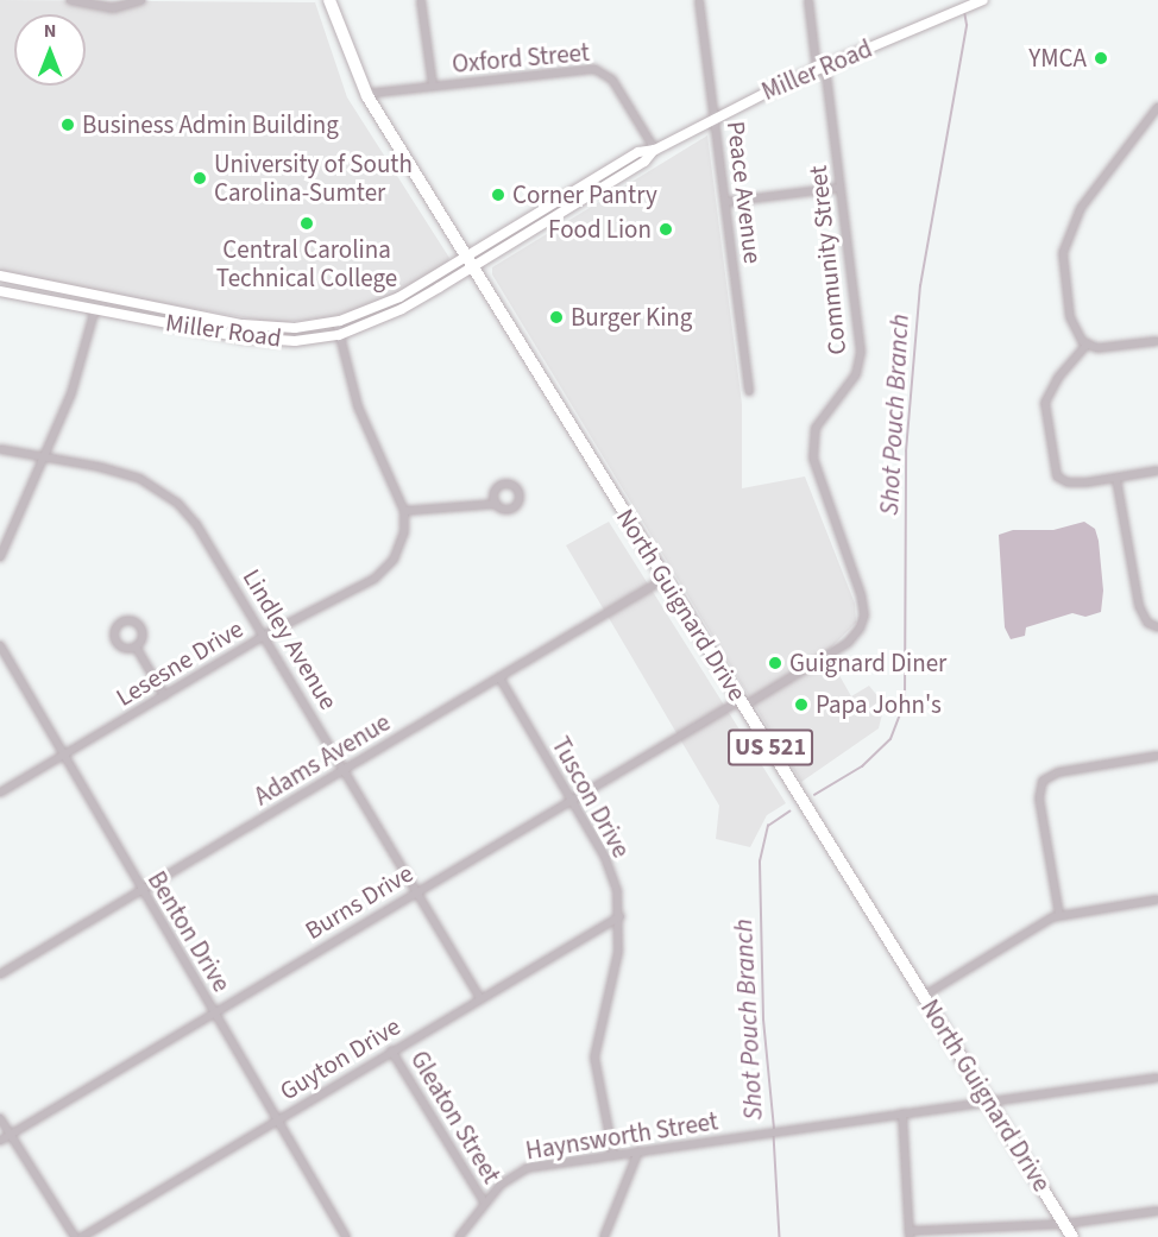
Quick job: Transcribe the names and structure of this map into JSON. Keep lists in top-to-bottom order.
{
  "streets": {
    "highway": ["North Guignard Drive", "US 521"],
    "street": [
      "Oxford Street",
      "Miller Road",
      "Peace Avenue",
      "Community Street",
      "Lindley Avenue",
      "Lesesne Drive",
      "Adams Avenue",
      "Tuscon Drive",
      "Burns Drive",
      "Benton Drive",
      "Guyton Drive",
      "Gleaton Street",
      "Haynsworth Street"
    ]
  },
  "crossings": [
    ["Oxford Street", "Miller Road"],
    ["Oxford Street", "North Guignard Drive"],
    ["Miller Road", "Peace Avenue"],
    ["Miller Road", "Community Street"],
    ["Miller Road", "North Guignard Drive"],
    ["Community Street", "North Guignard Drive"],
    ["Community Street", "Burns Drive"],
    ["North Guignard Drive", "Adams Avenue"],
    ["North Guignard Drive", "Burns Drive"],
    ["North Guignard Drive", "Haynsworth Street"],
    ["Lindley Avenue", "Lesesne Drive"],
    ["Lindley Avenue", "Adams Avenue"],
    ["Lindley Avenue", "Burns Drive"],
    ["Lindley Avenue", "Guyton Drive"],
    ["Lesesne Drive", "Benton Drive"],
    ["Adams Avenue", "Tuscon Drive"],
    ["Adams Avenue", "Benton Drive"],
    ["Tuscon Drive", "Burns Drive"],
    ["Tuscon Drive", "Guyton Drive"],
    ["Tuscon Drive", "Haynsworth Street"],
    ["Burns Drive", "Benton Drive"],
    ["Benton Drive", "Guyton Drive"],
    ["Guyton Drive", "Gleaton Street"],
    ["Gleaton Street", "Haynsworth Street"]
  ],
  "water": ["Shot Pouch Branch"],
  "places": [
    "YMCA",
    "Business Admin Building",
    "University of South Carolina-Sumter",
    "Corner Pantry",
    "Central Carolina Technical College",
    "Food Lion",
    "Burger King",
    "Guignard Diner",
    "Papa John's"
  ],
  "north": "top"
}
